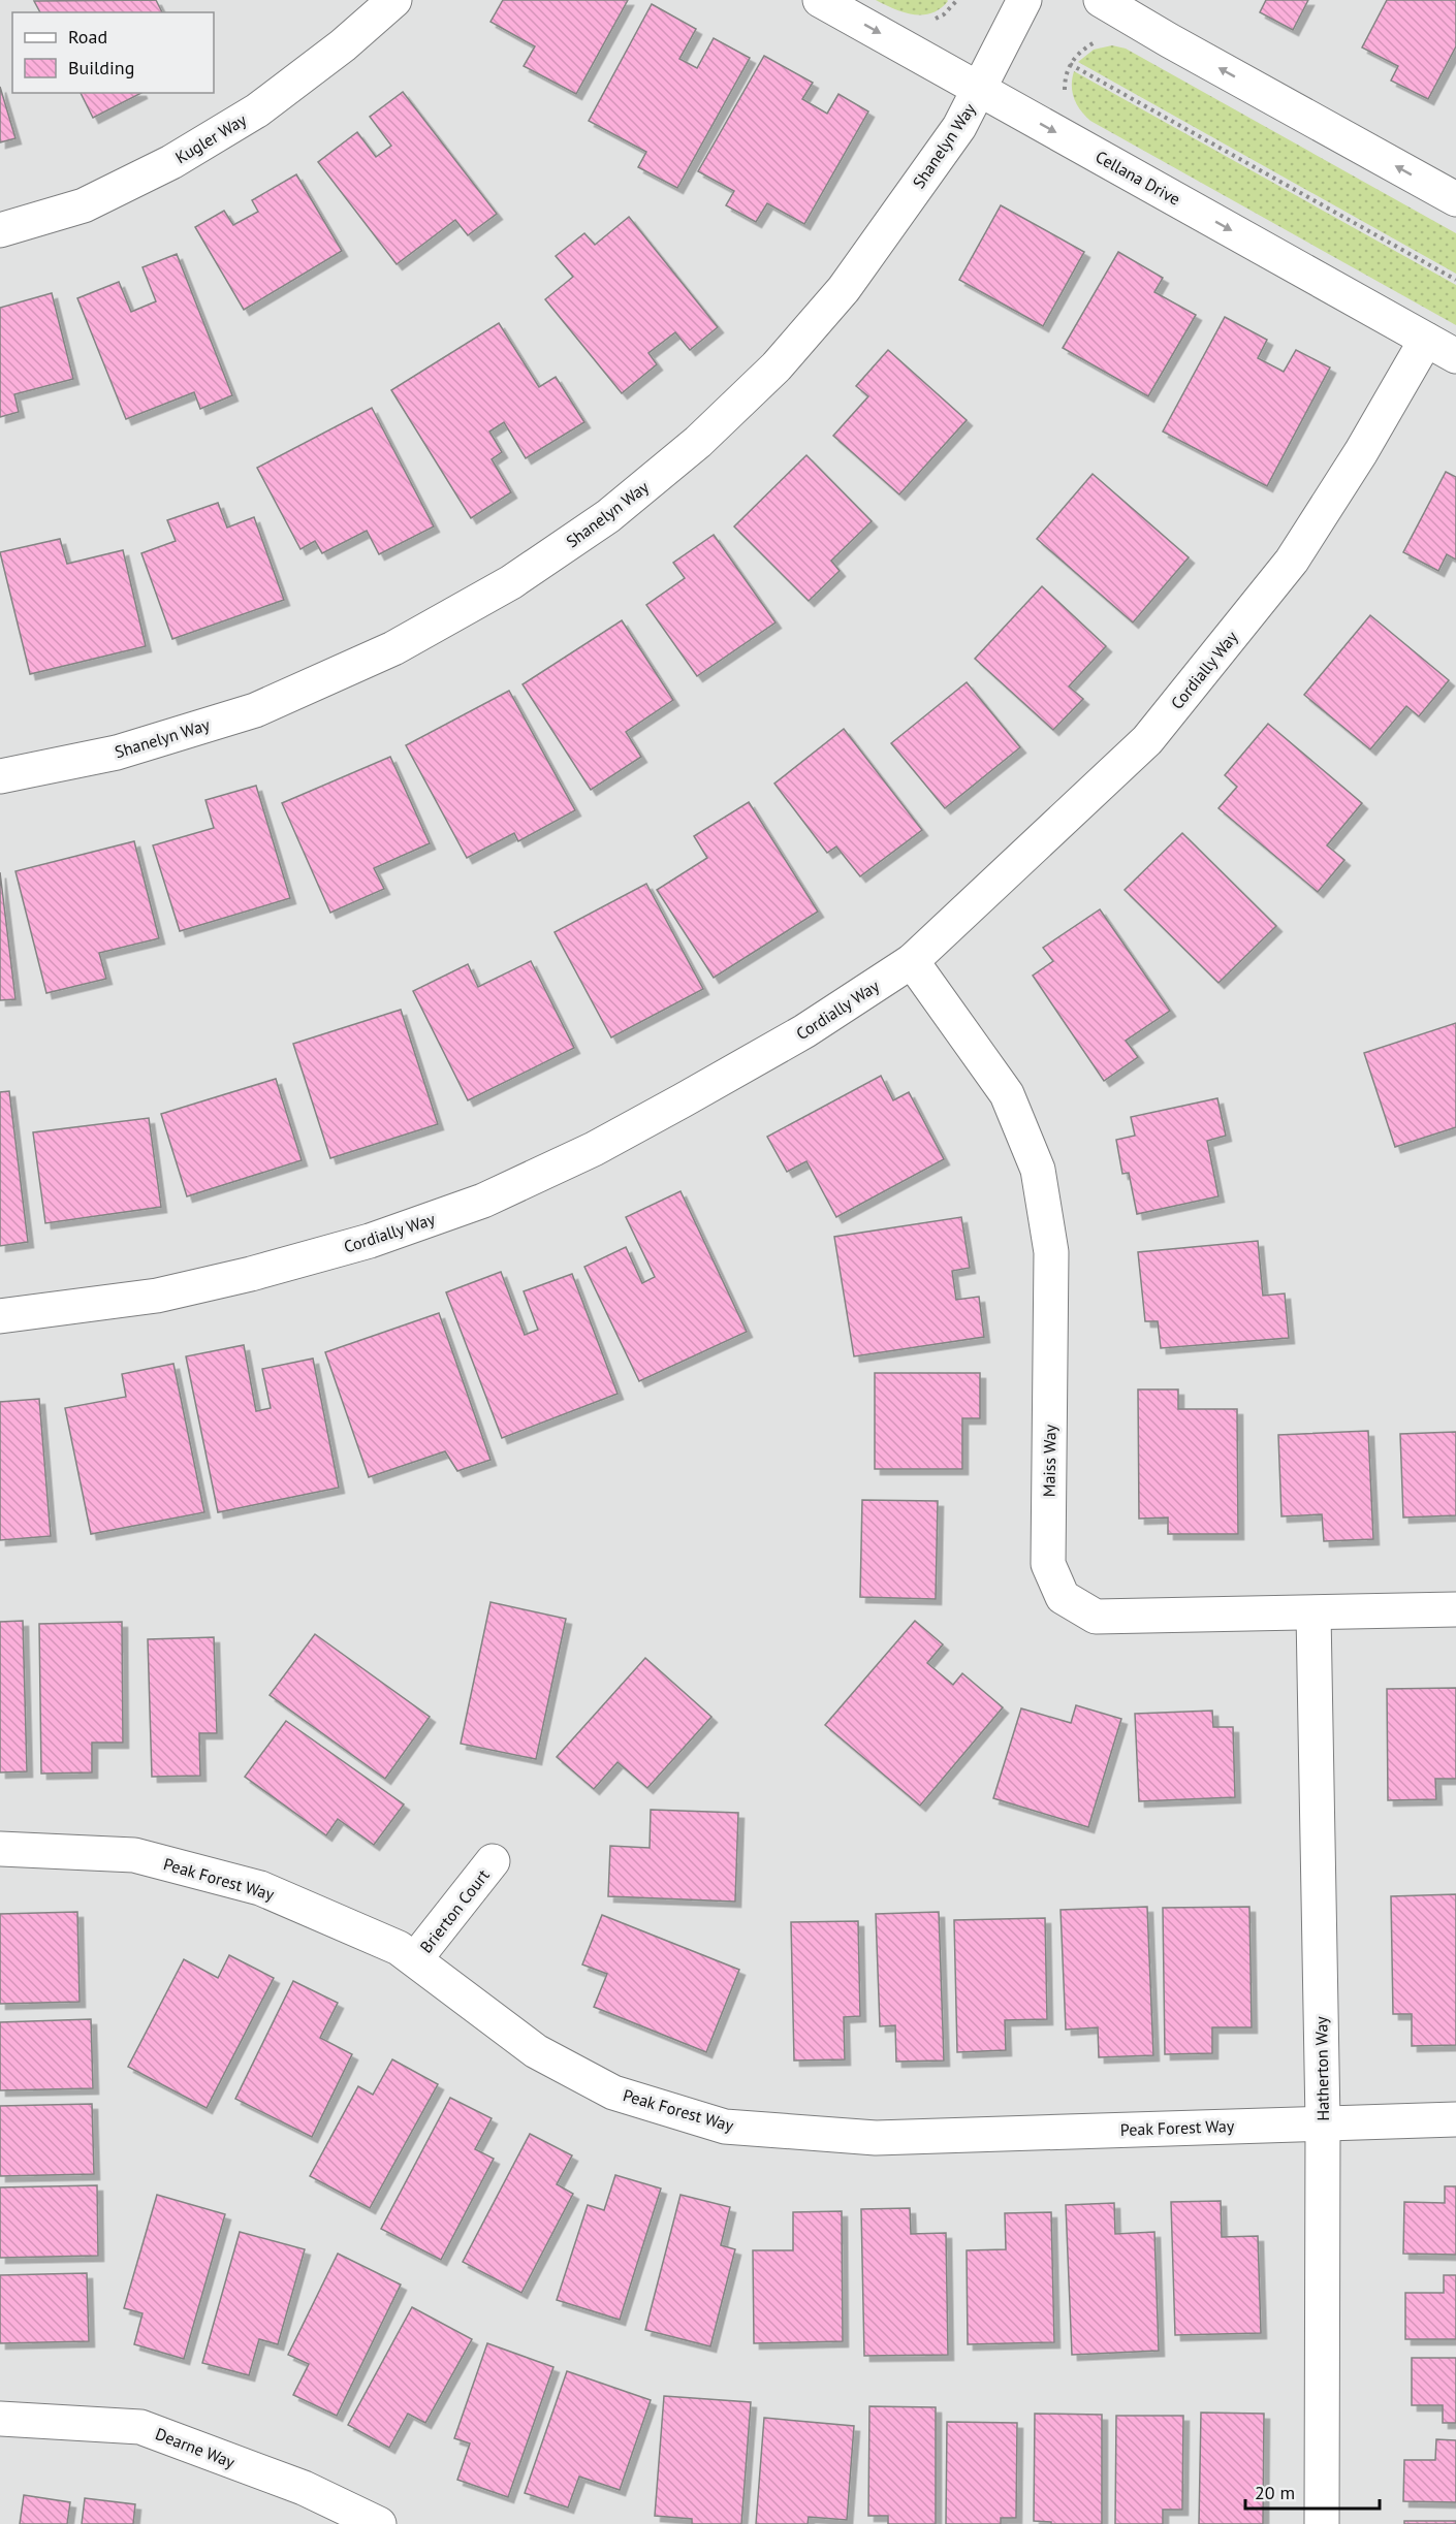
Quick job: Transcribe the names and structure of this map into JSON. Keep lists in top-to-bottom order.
{
  "streets": {
    "street": [
      "Kugler Way",
      "Shanelyn Way",
      "Cellana Drive",
      "Cordially Way",
      "Maiss Way",
      "Peak Forest Way",
      "Brierton Court",
      "Hatherton Way",
      "Dearne Way"
    ]
  },
  "crossings": [
    ["Shanelyn Way", "Cellana Drive"],
    ["Cellana Drive", "Cordially Way"],
    ["Cordially Way", "Maiss Way"],
    ["Maiss Way", "Hatherton Way"],
    ["Peak Forest Way", "Brierton Court"],
    ["Peak Forest Way", "Hatherton Way"]
  ],
  "legend": ["Road", "Building"],
  "scale_bar": "20 m"
}
